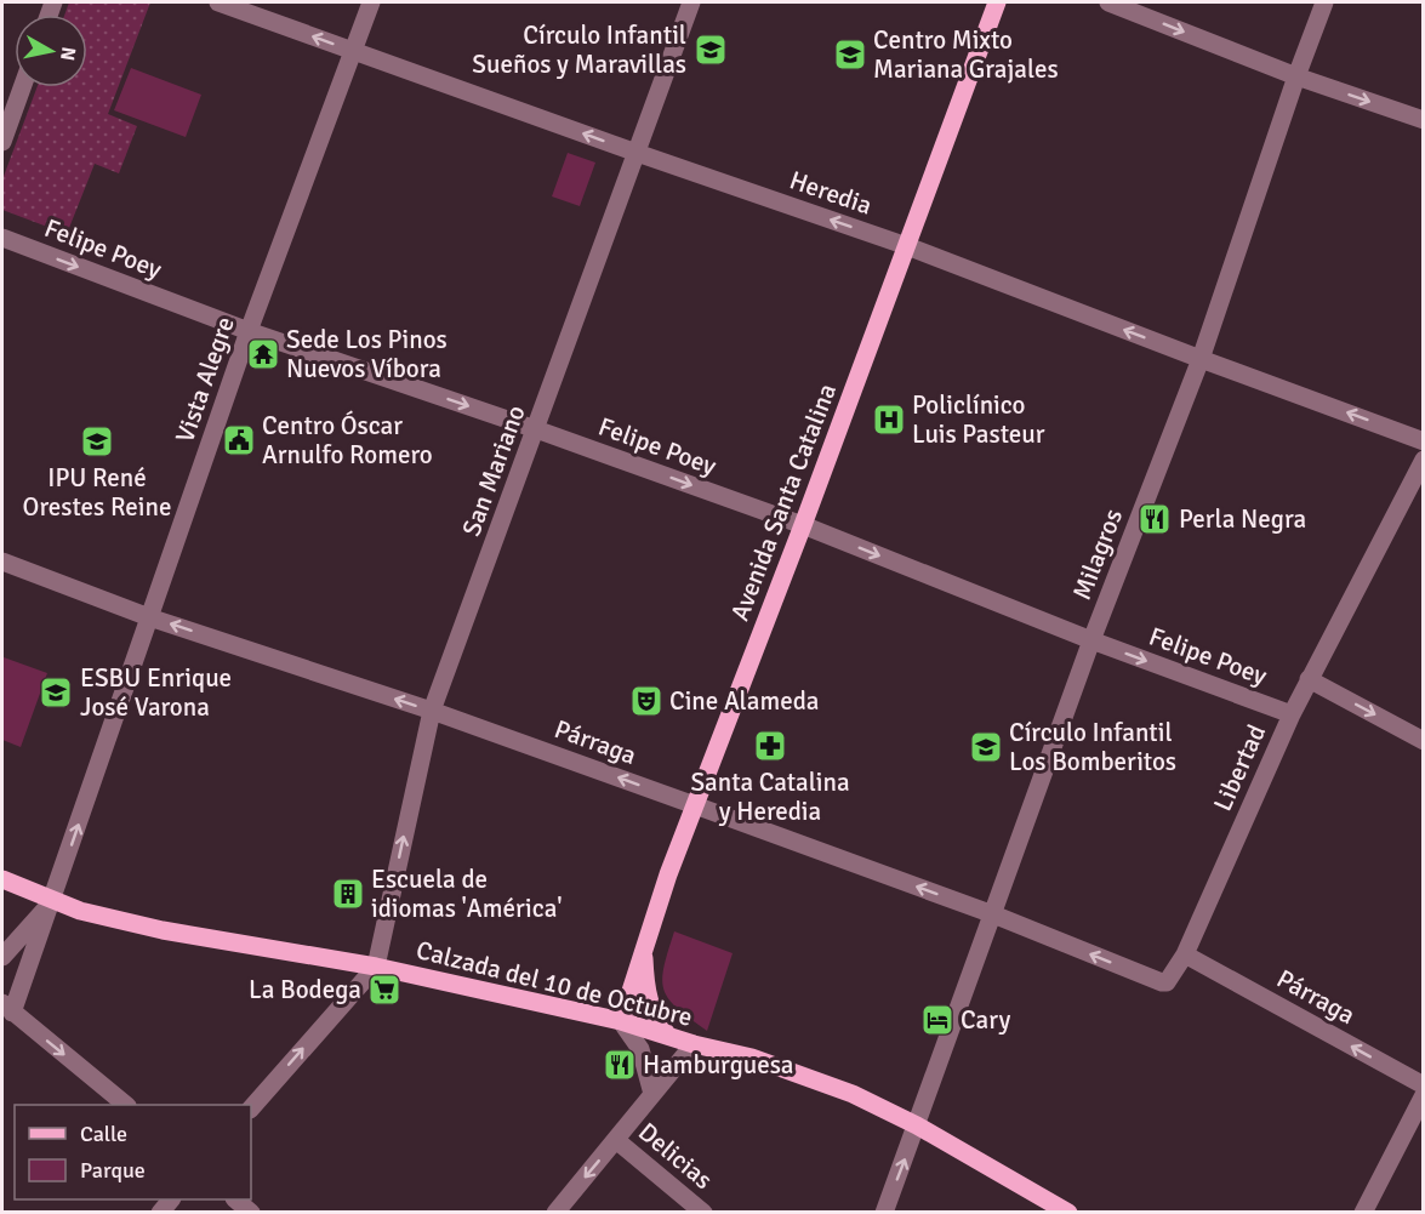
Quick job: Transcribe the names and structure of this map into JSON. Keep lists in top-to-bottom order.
{
  "streets": {
    "main road": ["Avenida Santa Catalina", "Calzada del 10 de Octubre"],
    "street": [
      "Heredia",
      "Felipe Poey",
      "Vista Alegre",
      "San Mariano",
      "Milagros",
      "Párraga",
      "Libertad",
      "Delicias"
    ]
  },
  "crossings": [
    ["Heredia", "Vista Alegre"],
    ["Heredia", "San Mariano"],
    ["Heredia", "Avenida Santa Catalina"],
    ["Heredia", "Milagros"],
    ["Felipe Poey", "Vista Alegre"],
    ["Felipe Poey", "San Mariano"],
    ["Felipe Poey", "Avenida Santa Catalina"],
    ["Felipe Poey", "Milagros"],
    ["Felipe Poey", "Libertad"],
    ["Vista Alegre", "Párraga"],
    ["Vista Alegre", "Calzada del 10 de Octubre"],
    ["San Mariano", "Párraga"],
    ["San Mariano", "Calzada del 10 de Octubre"],
    ["Avenida Santa Catalina", "Párraga"],
    ["Avenida Santa Catalina", "Calzada del 10 de Octubre"],
    ["Milagros", "Párraga"],
    ["Milagros", "Calzada del 10 de Octubre"],
    ["Párraga", "Libertad"]
  ],
  "one_way": ["Heredia", "Felipe Poey", "Párraga"],
  "places": {
    "school or university": [
      "Círculo Infantil Sueños y Maravillas",
      "Centro Mixto Mariana Grajales",
      "IPU René Orestes Reine",
      "ESBU Enrique José Varona",
      "Círculo Infantil Los Bomberitos"
    ],
    "temple": ["Sede Los Pinos Nuevos Víbora"],
    "hospital": ["Policlínico Luis Pasteur"],
    "public building": ["Centro Óscar Arnulfo Romero"],
    "restaurant": ["Perla Negra", "Hamburguesa"],
    "theatre": ["Cine Alameda"],
    "pharmacy": ["Santa Catalina y Heredia"],
    "building": ["Escuela de idiomas 'América'"],
    "supermarket": ["La Bodega"],
    "hotel": ["Cary"]
  },
  "legend": ["Calle", "Parque"],
  "north": "right"
}
